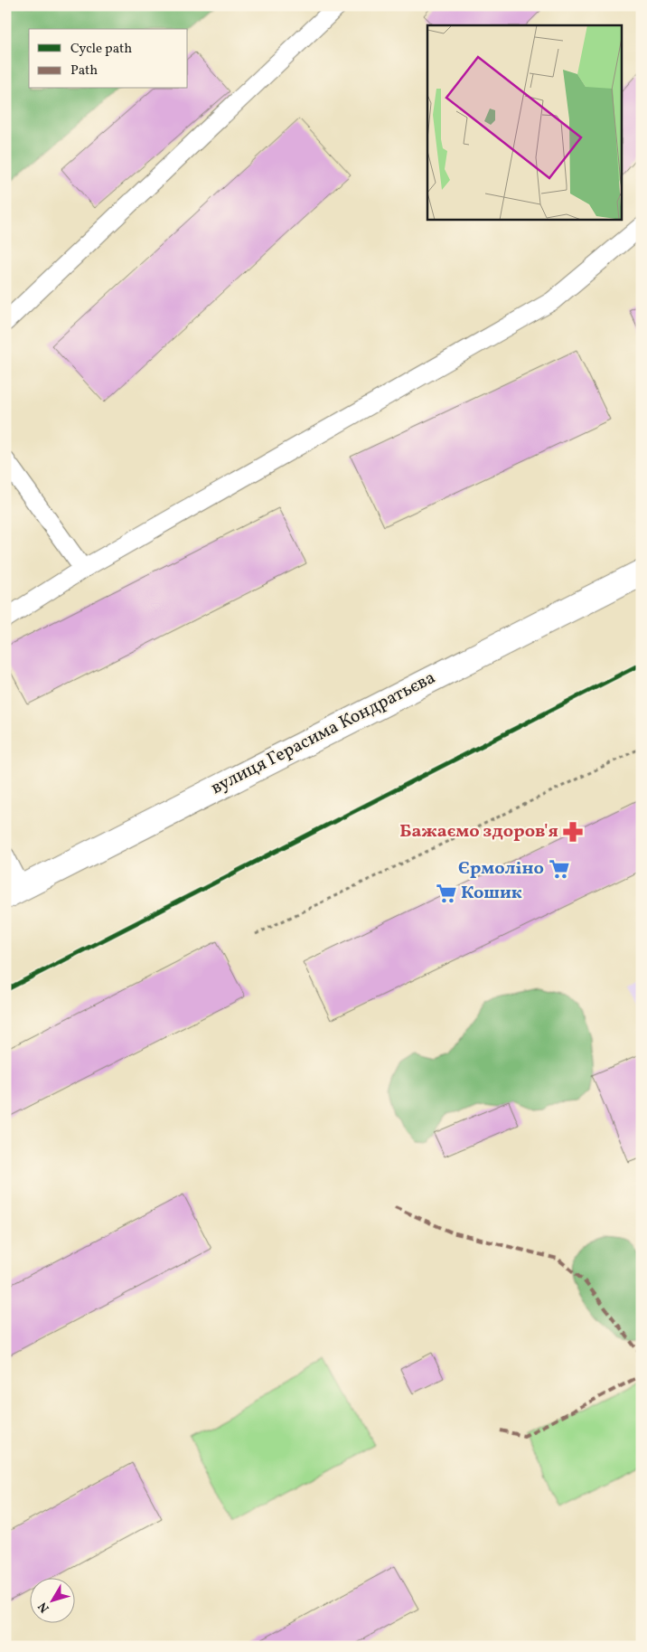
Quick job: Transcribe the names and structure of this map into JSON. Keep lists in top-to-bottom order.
{
  "streets": {
    "main road": ["вулиця Герасима Кондратьєва"]
  },
  "places": {
    "pharmacy": ["Бажаємо здоров'я"],
    "supermarket": ["Єрмоліно", "Кошик"]
  },
  "legend": ["Cycle path", "Path"],
  "north": "bottom left"
}
